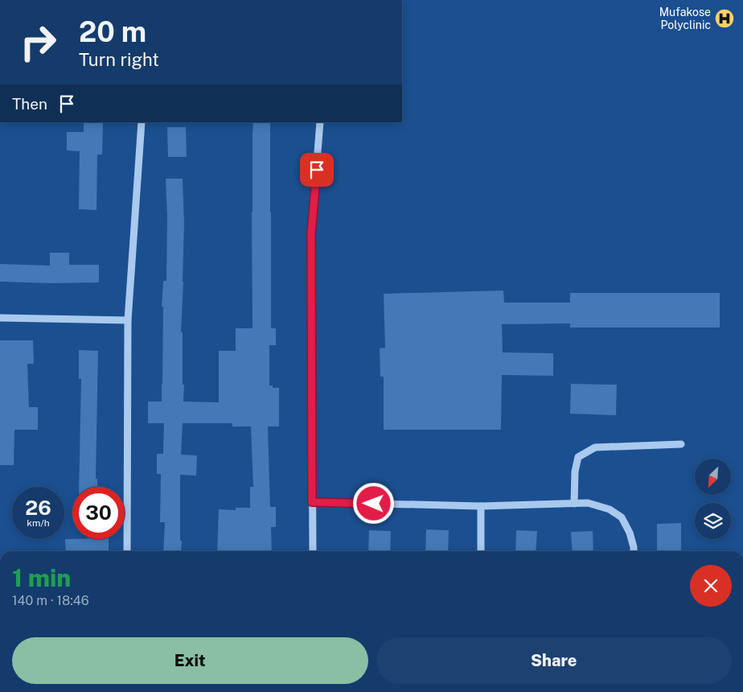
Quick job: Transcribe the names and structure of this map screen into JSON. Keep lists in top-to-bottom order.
{
  "places": {
    "hospital": ["Mufakose Polyclinic"]
  },
  "north": "bottom left",
  "page": {
    "turn": ["20 m", "Turn right"],
    "then": "Then",
    "speed": "26 km/h",
    "limit": "30",
    "heading": ["1 min", "140 m · 18:46"],
    "buttons": ["Exit", "Share"]
  }
}
